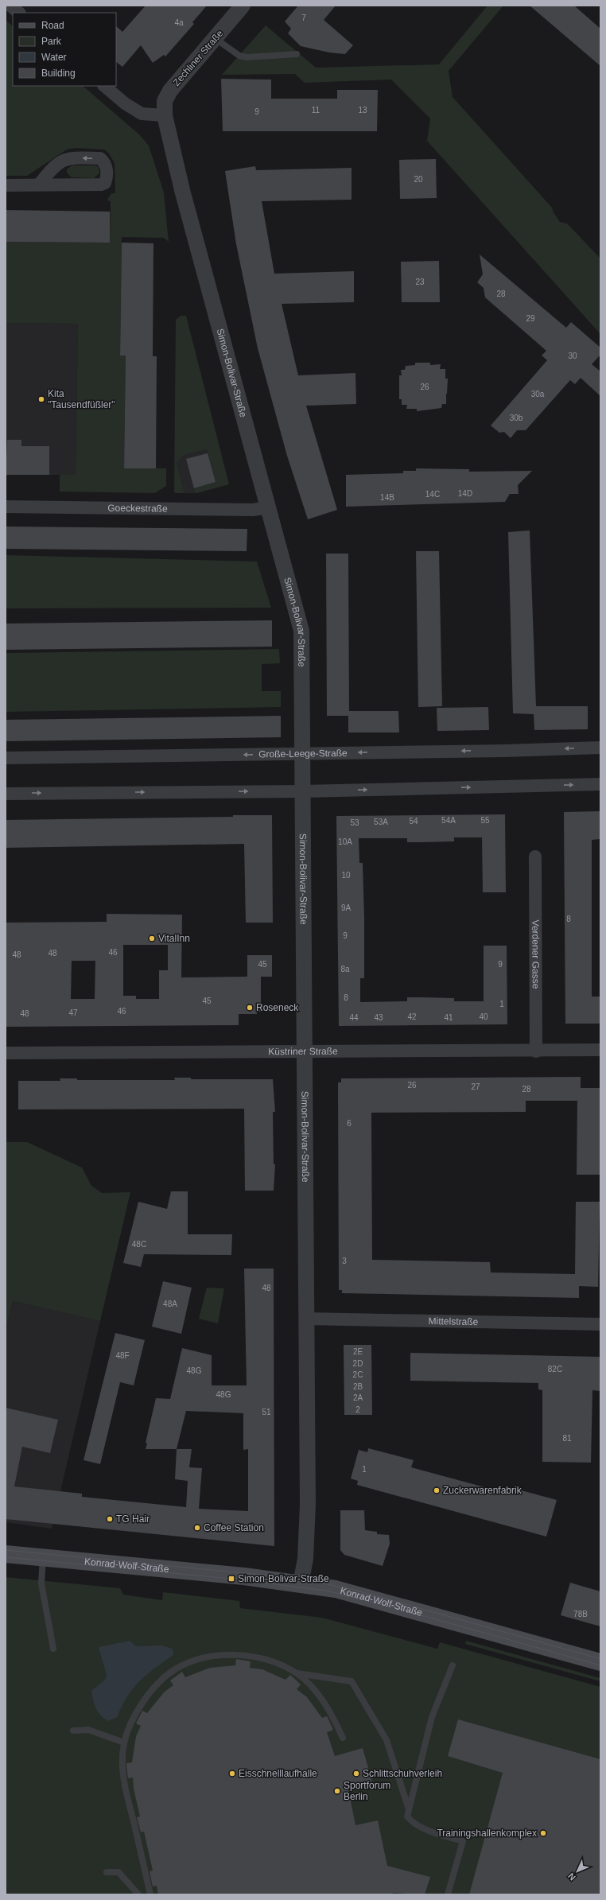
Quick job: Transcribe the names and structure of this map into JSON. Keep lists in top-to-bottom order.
{
  "streets": {
    "main road": ["Konrad-Wolf-Straße"],
    "street": [
      "Zechliner Straße",
      "Simon-Bolivar-Straße",
      "Goeckestraße",
      "Große-Leege-Straße",
      "Verdener Gasse",
      "Küstriner Straße",
      "Mittelstraße"
    ]
  },
  "crossings": [
    ["Zechliner Straße", "Simon-Bolivar-Straße"],
    ["Simon-Bolivar-Straße", "Goeckestraße"],
    ["Simon-Bolivar-Straße", "Große-Leege-Straße"],
    ["Simon-Bolivar-Straße", "Küstriner Straße"],
    ["Simon-Bolivar-Straße", "Mittelstraße"],
    ["Simon-Bolivar-Straße", "Konrad-Wolf-Straße"],
    ["Verdener Gasse", "Küstriner Straße"]
  ],
  "places": {
    "other": [
      "Kita \"Tausendfüßler\"",
      "VitalInn",
      "Roseneck",
      "Zuckerwarenfabrik",
      "TG Hair",
      "Coffee Station",
      "Eisschnelllaufhalle",
      "Schlittschuhverleih",
      "Sportforum Berlin",
      "Trainingshallenkomplex"
    ],
    "transit": ["Simon-Bolivar-Straße"]
  },
  "house_numbers": [
    "7",
    "4a",
    "11",
    "13",
    "9",
    "20",
    "23",
    "28",
    "29",
    "30",
    "26",
    "30a",
    "30b",
    "14D",
    "14C",
    "14B",
    "54A",
    "55",
    "54",
    "53A",
    "53",
    "10A",
    "10",
    "9A",
    "8",
    "9",
    "46",
    "48",
    "48",
    "45",
    "9",
    "8a",
    "8",
    "45",
    "1",
    "46",
    "47",
    "48",
    "42",
    "40",
    "44",
    "43",
    "41",
    "26",
    "27",
    "28",
    "6",
    "48C",
    "3",
    "48",
    "48A",
    "2E",
    "48F",
    "2D",
    "82C",
    "48G",
    "2C",
    "2B",
    "48G",
    "2A",
    "2",
    "51",
    "81",
    "1",
    "78B"
  ],
  "legend": [
    "Road",
    "Park",
    "Water",
    "Building"
  ],
  "north": "bottom left"
}
